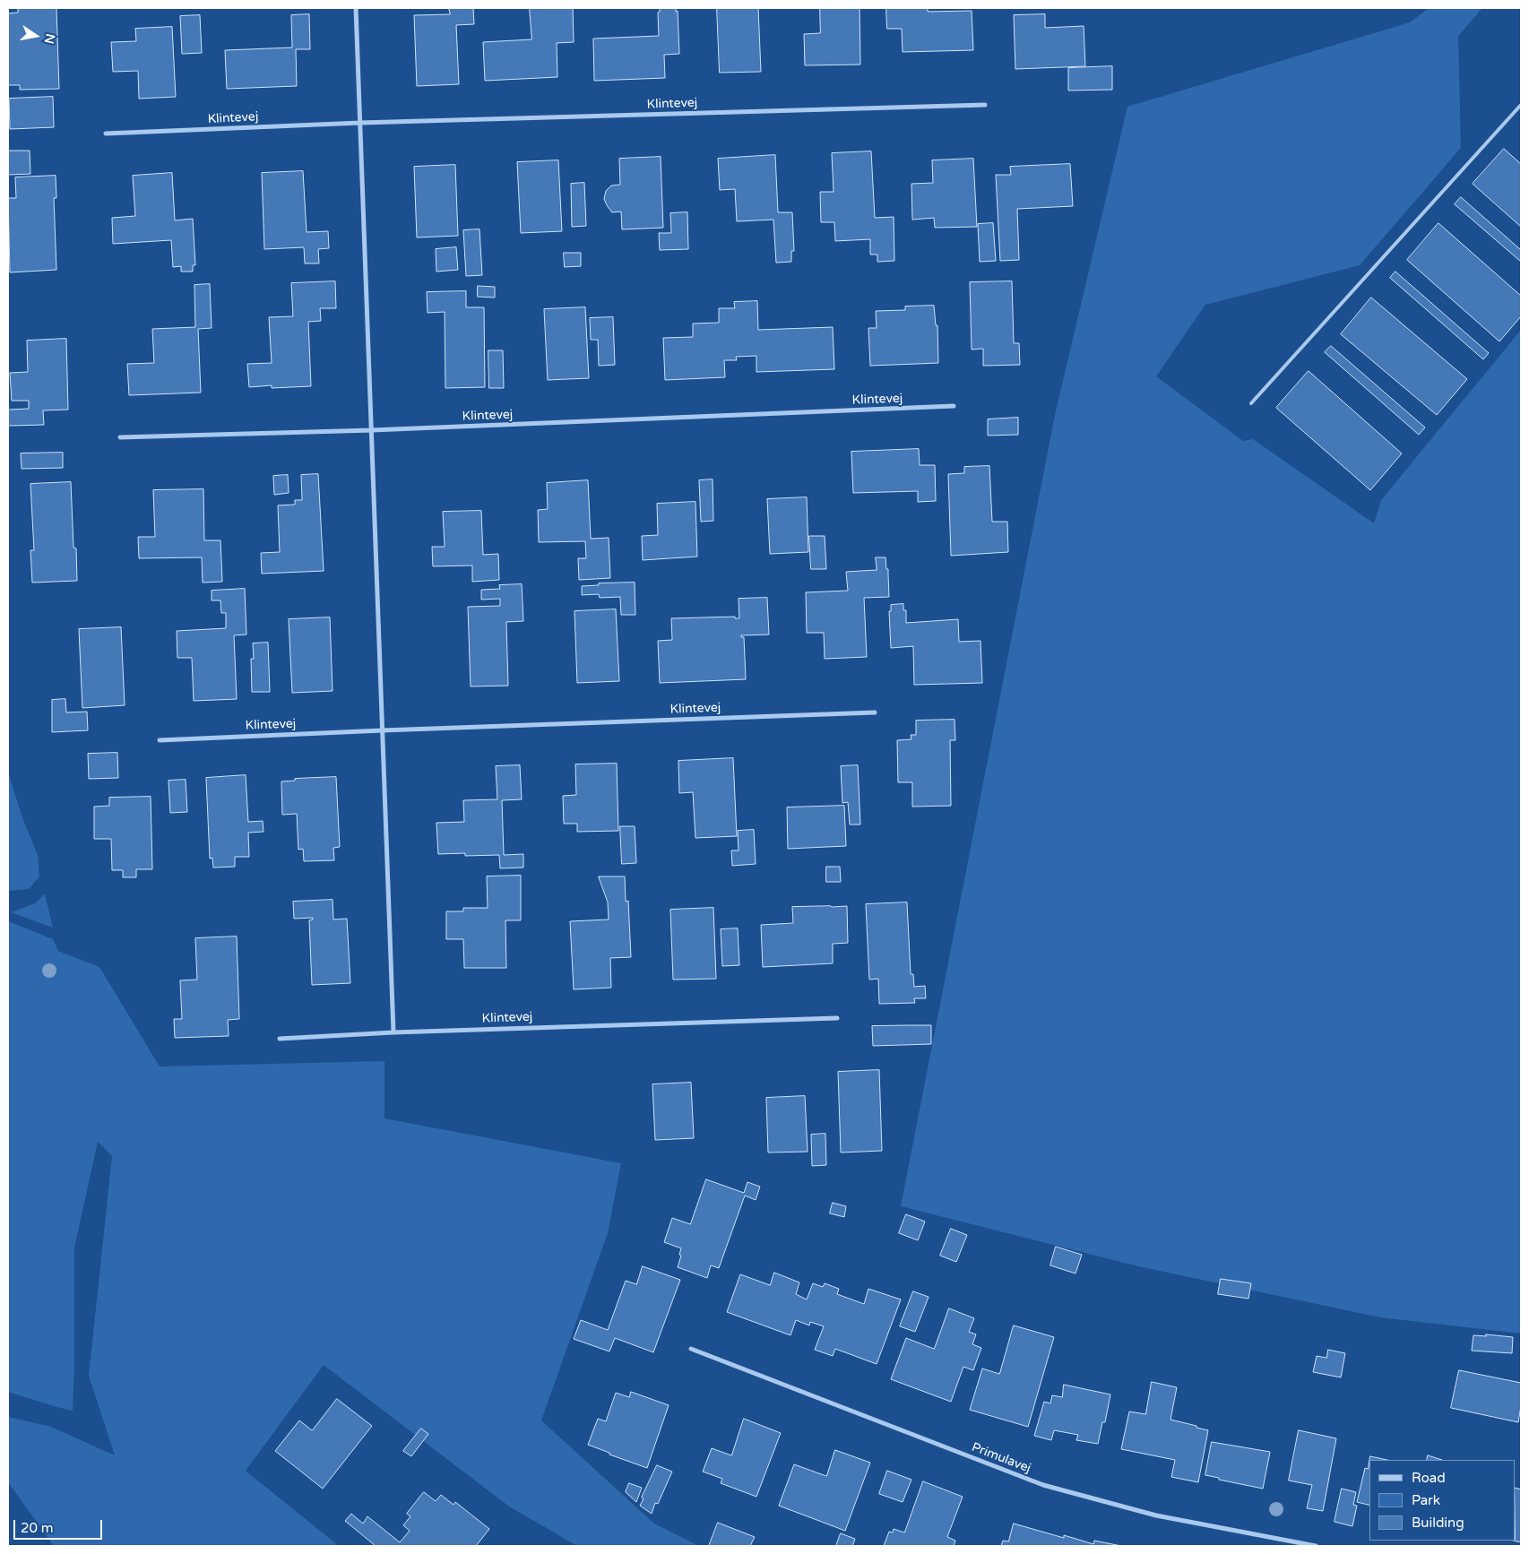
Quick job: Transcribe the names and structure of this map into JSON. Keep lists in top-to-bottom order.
{
  "streets": {
    "street": ["Klintevej", "Primulavej"]
  },
  "legend": ["Road", "Park", "Building"],
  "scale_bar": "20 m",
  "north": "right"
}
